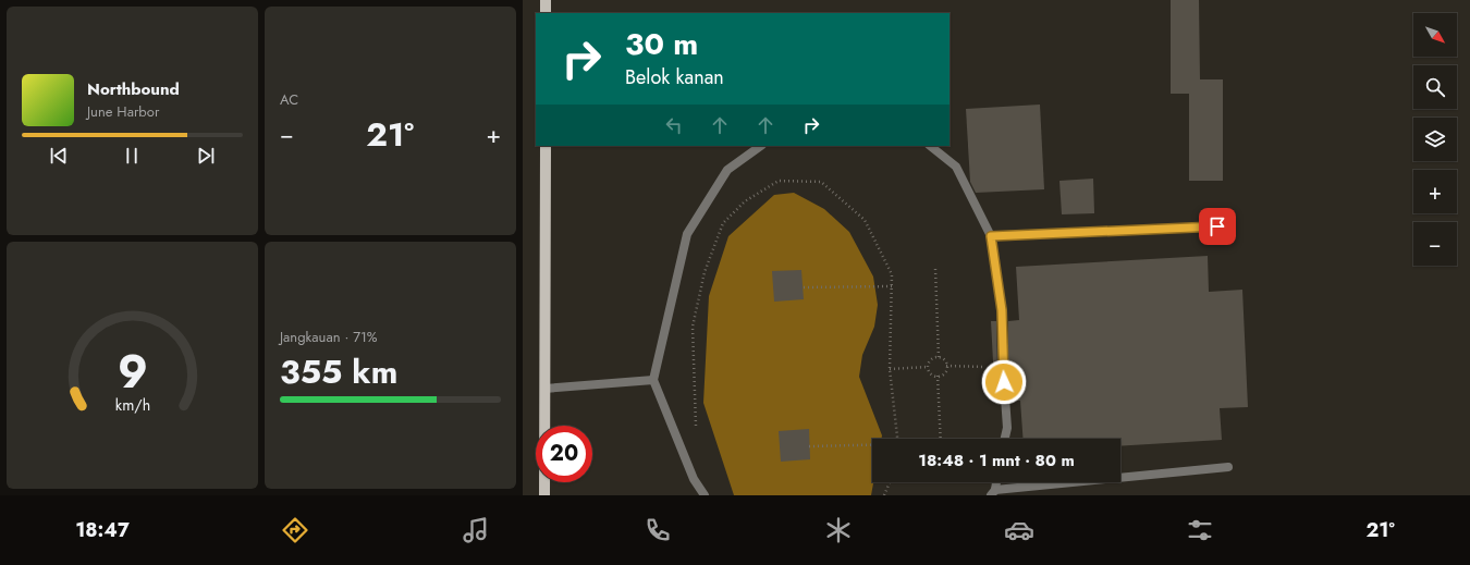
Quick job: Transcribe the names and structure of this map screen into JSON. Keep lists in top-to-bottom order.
{
  "north": "bottom right",
  "page": {
    "tile": [
      "AC",
      ["Jangkauan · 71%", "355 km"]
    ],
    "map_buttons": ["+", "−"],
    "turn": ["30 m", "Belok kanan"],
    "song": ["Northbound", "June Harbor"],
    "heat": ["−", "21°", "+"],
    "limit": "20",
    "trip": "18:48 · 1 mnt · 80 m",
    "tabs": ["18:47", "21°"],
    "gauge": ["9", "km/h"]
  }
}
